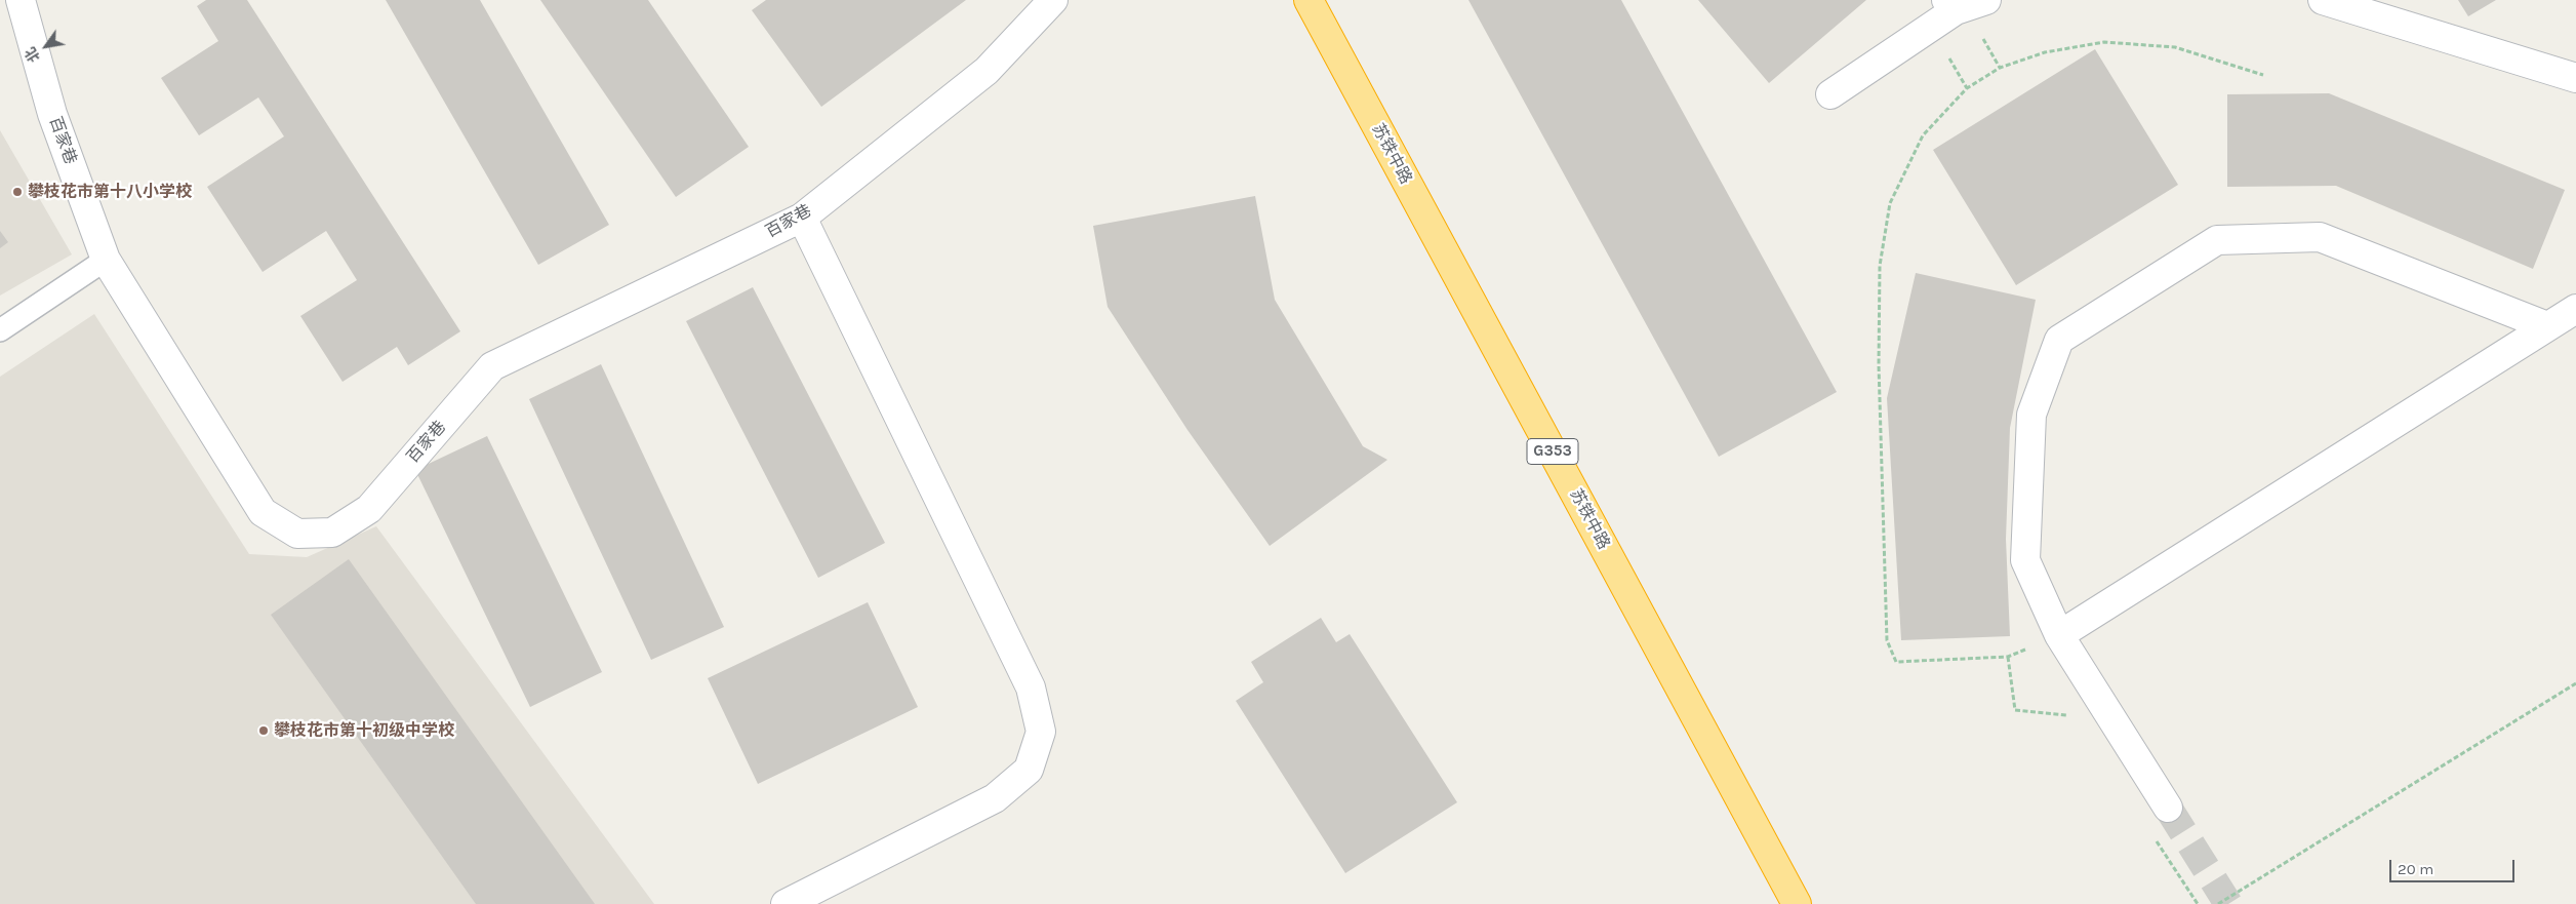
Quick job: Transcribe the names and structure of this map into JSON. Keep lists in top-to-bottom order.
{
  "streets": {
    "highway": ["苏铁中路", "G353"],
    "street": ["百家巷"]
  },
  "places": ["攀枝花市第十八小学校", "攀枝花市第十初级中学校"],
  "scale_bar": "20 m",
  "north": "bottom left"
}
